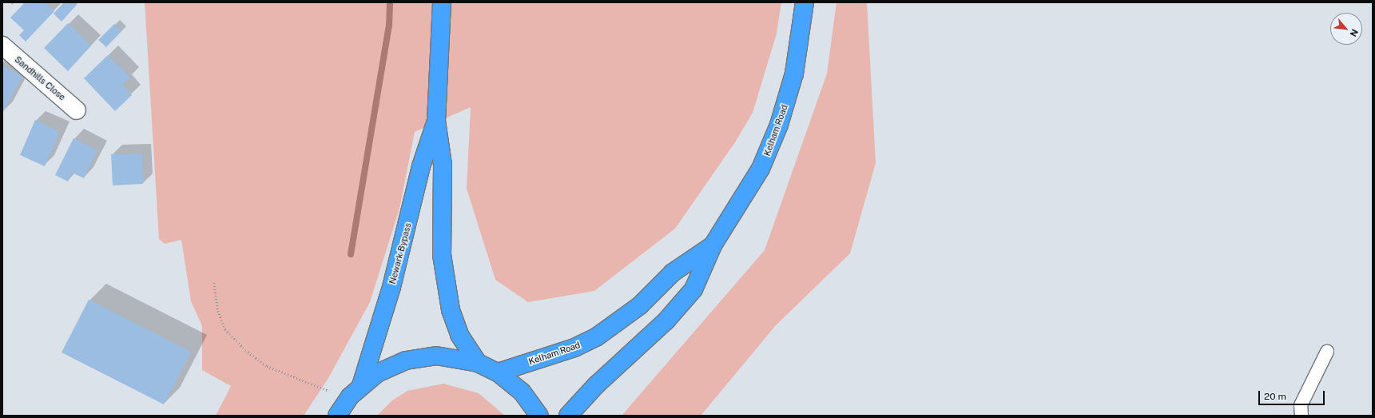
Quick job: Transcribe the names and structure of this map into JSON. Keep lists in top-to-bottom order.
{
  "streets": {
    "highway": ["Kelham Road", "Newark Bypass"],
    "street": ["Sandhills Close"]
  },
  "scale_bar": "20 m",
  "north": "bottom right"
}
